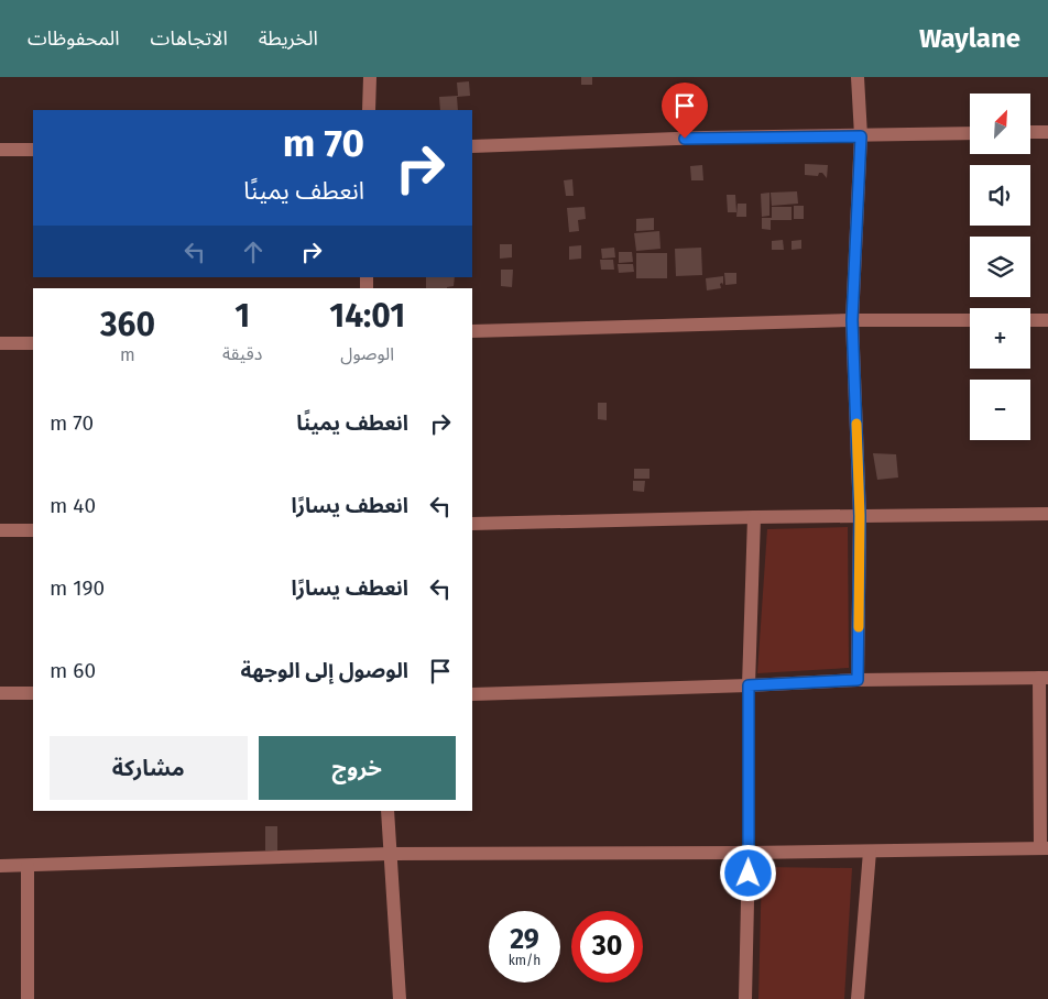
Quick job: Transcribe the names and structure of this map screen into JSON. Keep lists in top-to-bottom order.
{
  "north": "top right",
  "page": {
    "header": "Waylane",
    "nav": ["الخريطة", "الاتجاهات", "المحفوظات"],
    "map_buttons": ["+", "−"],
    "turn": ["70 m", "انعطف يمينًا"],
    "eta": [
      "14:01",
      "الوصول",
      "1",
      "دقيقة",
      "360",
      "m"
    ],
    "list": [
      {
        "name": "انعطف يمينًا",
        "value": "70 m"
      },
      {
        "name": "انعطف يسارًا",
        "value": "40 m"
      },
      {
        "name": "انعطف يسارًا",
        "value": "190 m"
      },
      {
        "name": "الوصول إلى الوجهة",
        "value": "60 m"
      }
    ],
    "buttons": ["خروج", "مشاركة"],
    "speed": "29 km/h",
    "limit": "30"
  }
}
